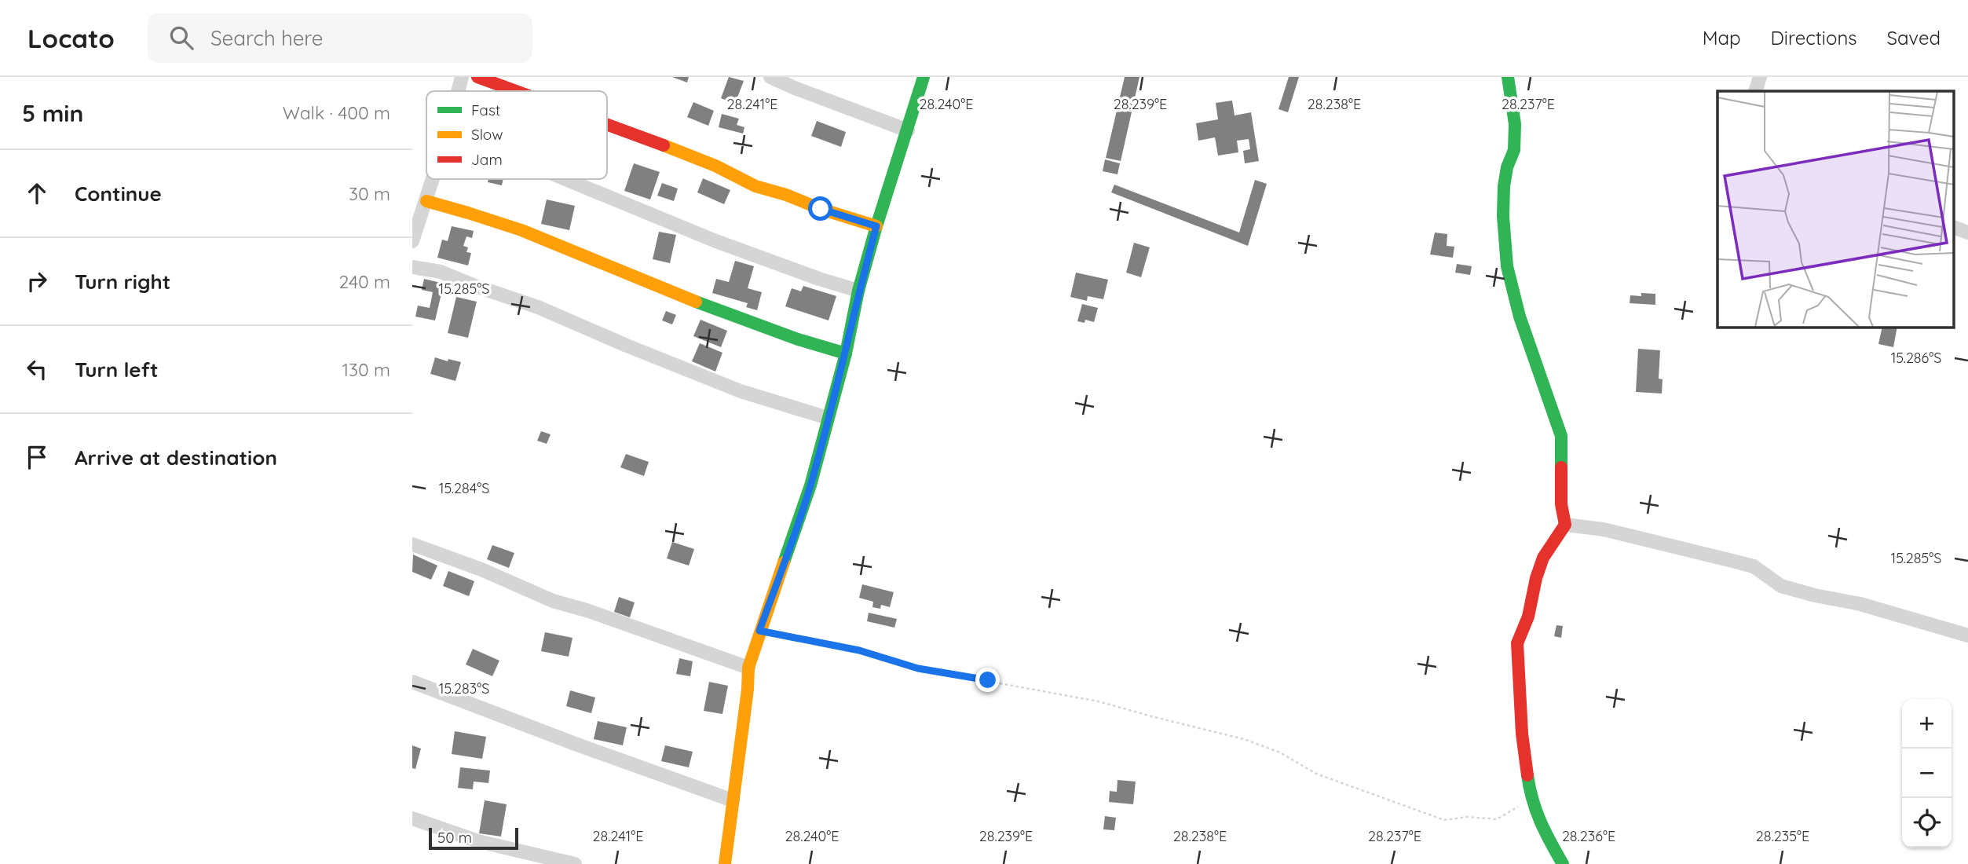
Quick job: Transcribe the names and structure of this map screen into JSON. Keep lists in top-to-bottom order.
{
  "legend": ["Fast", "Slow", "Jam"],
  "scale_bar": "50 m",
  "page": {
    "header": "Locato",
    "search": "Search here",
    "nav": ["Map", "Directions", "Saved"],
    "heading": ["5 min", "Walk · 400 m"],
    "list": [
      ["Continue", "30 m"],
      ["Turn right", "240 m"],
      ["Turn left", "130 m"],
      "Arrive at destination"
    ],
    "map_buttons": ["+", "−"],
    "scale": "50 m"
  },
  "coordinates": [
    "28.241°E",
    "28.240°E",
    "28.239°E",
    "28.238°E",
    "28.237°E",
    "15.285°S",
    "15.286°S",
    "15.284°S",
    "15.283°S",
    "28.236°E",
    "28.235°E"
  ]
}
